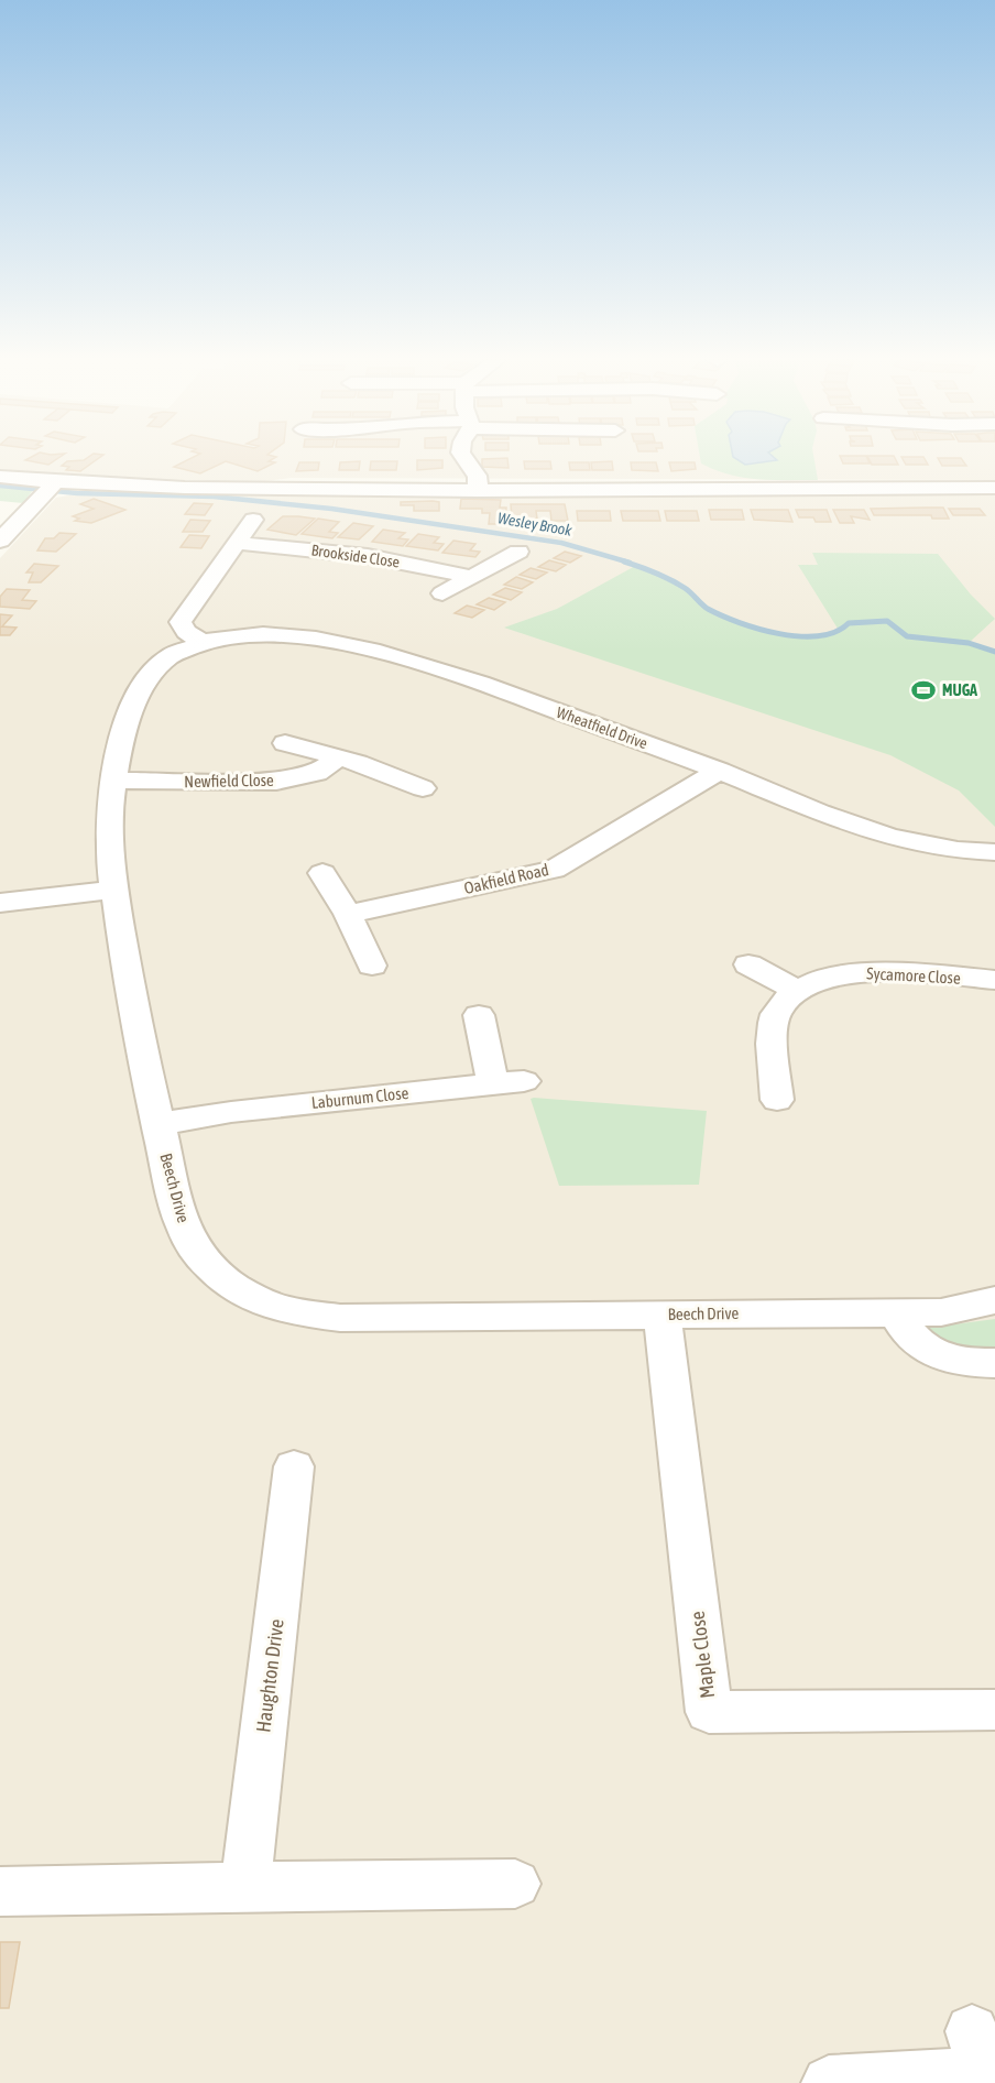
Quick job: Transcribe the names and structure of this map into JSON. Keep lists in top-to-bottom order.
{
  "streets": {
    "street": [
      "Brookside Close",
      "Wheatfield Drive",
      "Newfield Close",
      "Oakfield Road",
      "Sycamore Close",
      "Laburnum Close",
      "Beech Drive",
      "Maple Close",
      "Haughton Drive"
    ]
  },
  "crossings": [
    ["Wheatfield Drive", "Oakfield Road"],
    ["Wheatfield Drive", "Beech Drive"],
    ["Newfield Close", "Beech Drive"],
    ["Laburnum Close", "Beech Drive"],
    ["Beech Drive", "Maple Close"]
  ],
  "water": ["Wesley Brook"],
  "places": {
    "sports": ["MUGA"]
  }
}
